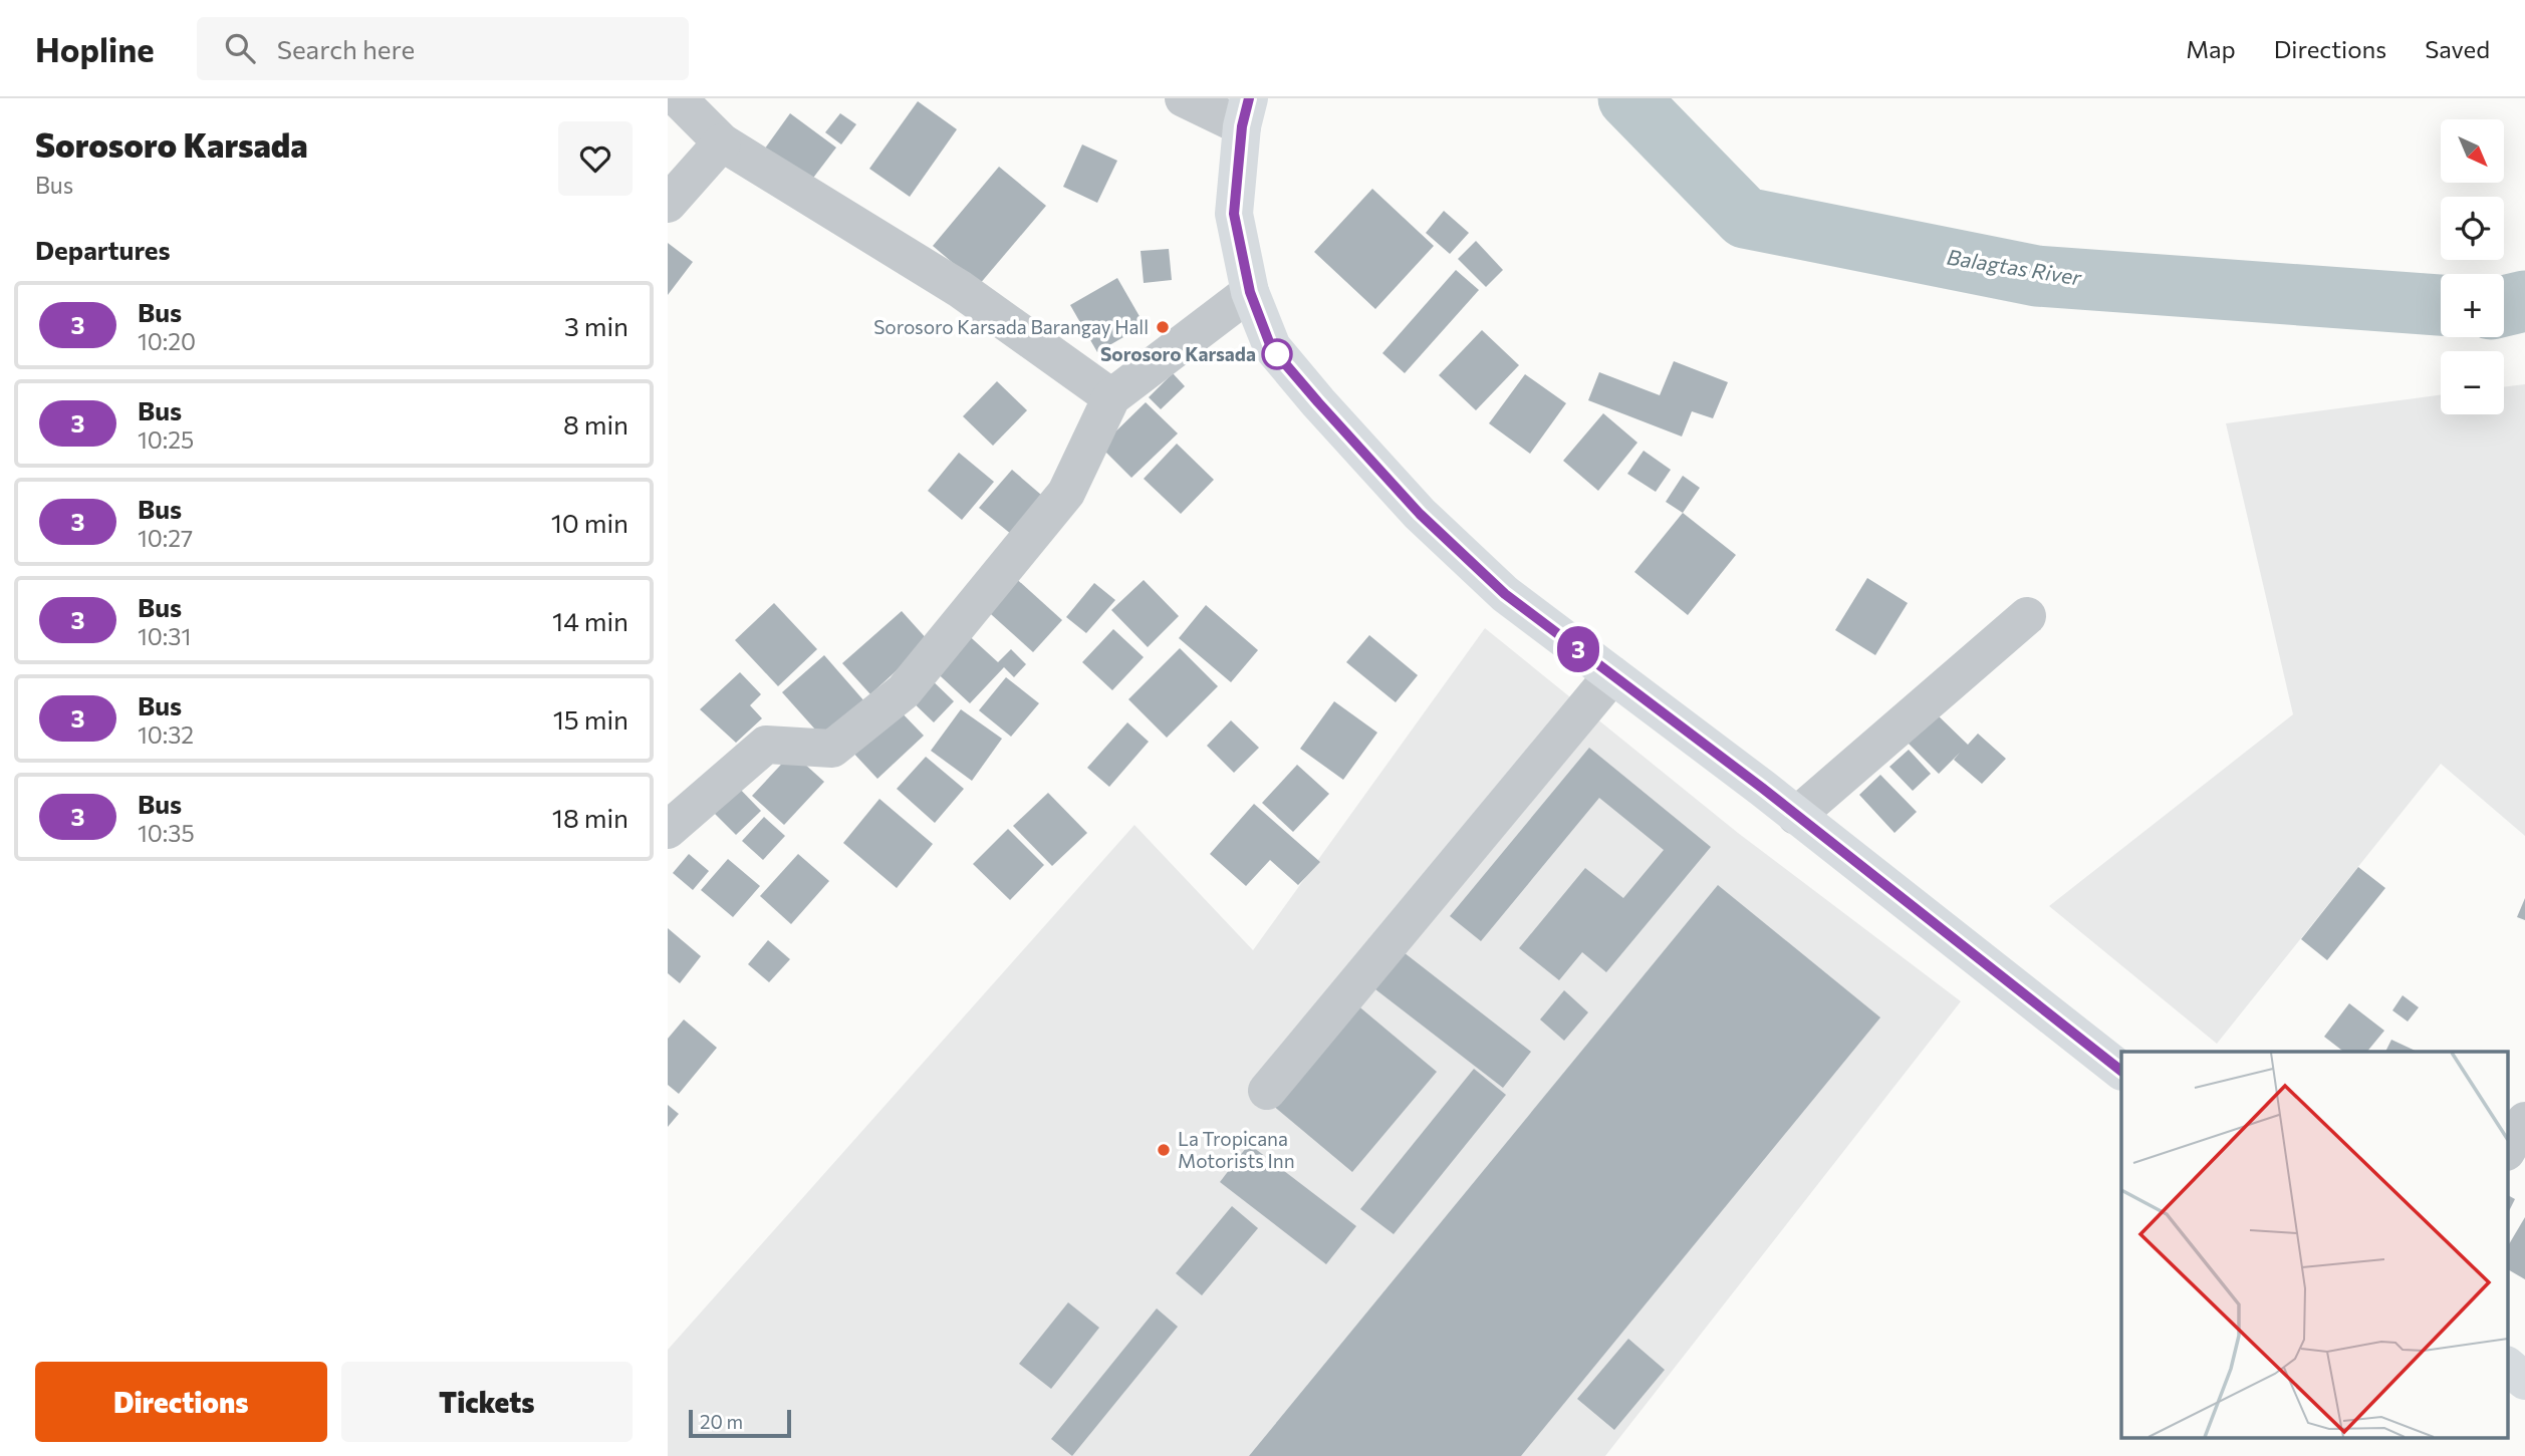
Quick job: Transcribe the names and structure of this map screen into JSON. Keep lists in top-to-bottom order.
{
  "water": ["Balagtas River"],
  "places": ["Sorosoro Karsada Barangay Hall", "Sorosoro Karsada", "La Tropicana Motorists Inn"],
  "lines": ["bus line 3"],
  "scale_bar": "20 m",
  "north": "bottom right",
  "page": {
    "header": "Hopline",
    "search": "Search here",
    "nav": ["Map", "Directions", "Saved"],
    "heading": [
      ["Sorosoro Karsada", "Bus"],
      "Departures"
    ],
    "on_map": "3",
    "map_buttons": ["+", "−"],
    "list": [
      {
        "mark": "3",
        "name": "Bus",
        "note": "10:20",
        "value": "3 min"
      },
      {
        "mark": "3",
        "name": "Bus",
        "note": "10:25",
        "value": "8 min"
      },
      {
        "mark": "3",
        "name": "Bus",
        "note": "10:27",
        "value": "10 min"
      },
      {
        "mark": "3",
        "name": "Bus",
        "note": "10:31",
        "value": "14 min"
      },
      {
        "mark": "3",
        "name": "Bus",
        "note": "10:32",
        "value": "15 min"
      },
      {
        "mark": "3",
        "name": "Bus",
        "note": "10:35",
        "value": "18 min"
      }
    ],
    "buttons": ["Directions", "Tickets"],
    "scale": "20 m"
  }
}
